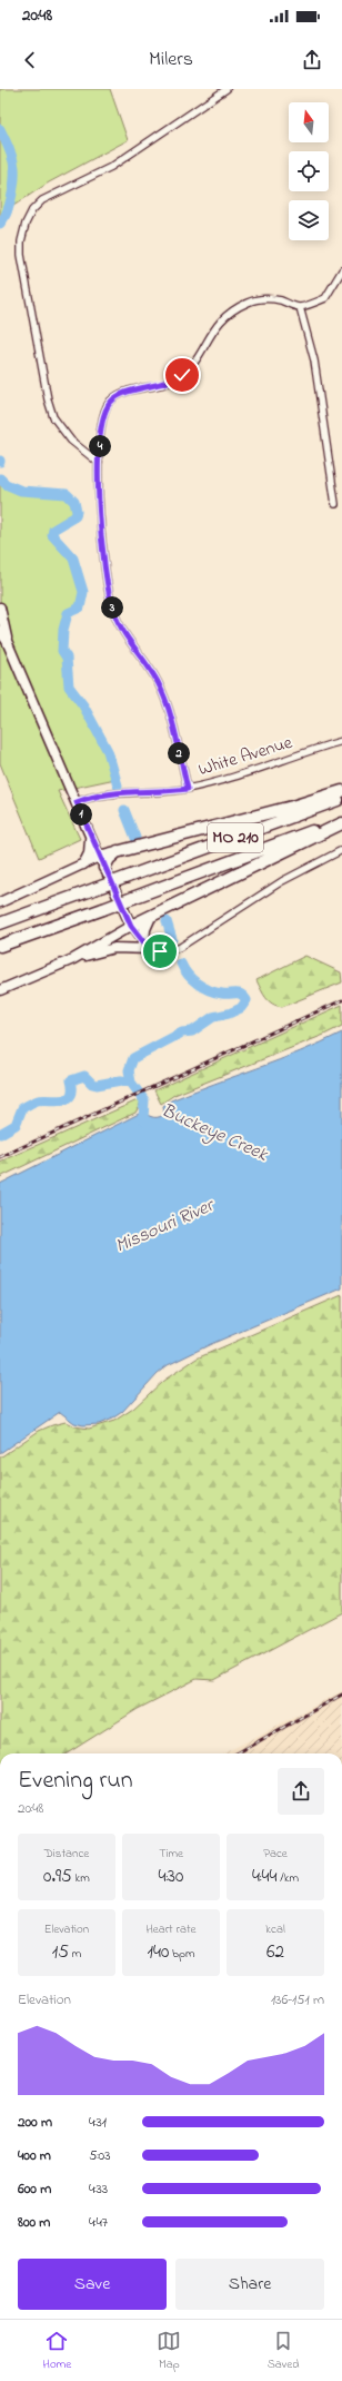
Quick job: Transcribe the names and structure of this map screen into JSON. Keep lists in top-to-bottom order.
{
  "streets": {
    "highway": ["MO 210"],
    "street": ["White Avenue"]
  },
  "water": ["Buckeye Creek", "Missouri River"],
  "north": "top",
  "page": {
    "status": "20:48",
    "header": "Milers",
    "pins": [
      "4",
      "3",
      "2",
      "1"
    ],
    "heading": ["Evening run", "20:48"],
    "stats": [
      ["Distance", "0.95 km"],
      ["Time", "4:30"],
      ["Pace", "4:44 /km"],
      ["Elevation", "15 m"],
      ["Heart rate", "140 bpm"],
      ["kcal", "62"]
    ],
    "chart": ["Elevation", "136–151 m"],
    "list": [
      {
        "name": "200 m",
        "note": "4:31"
      },
      {
        "name": "400 m",
        "note": "5:03"
      },
      {
        "name": "600 m",
        "note": "4:33"
      },
      {
        "name": "800 m",
        "note": "4:47"
      }
    ],
    "buttons": ["Save", "Share"],
    "tabs": ["Home", "Map", "Saved"]
  }
}
